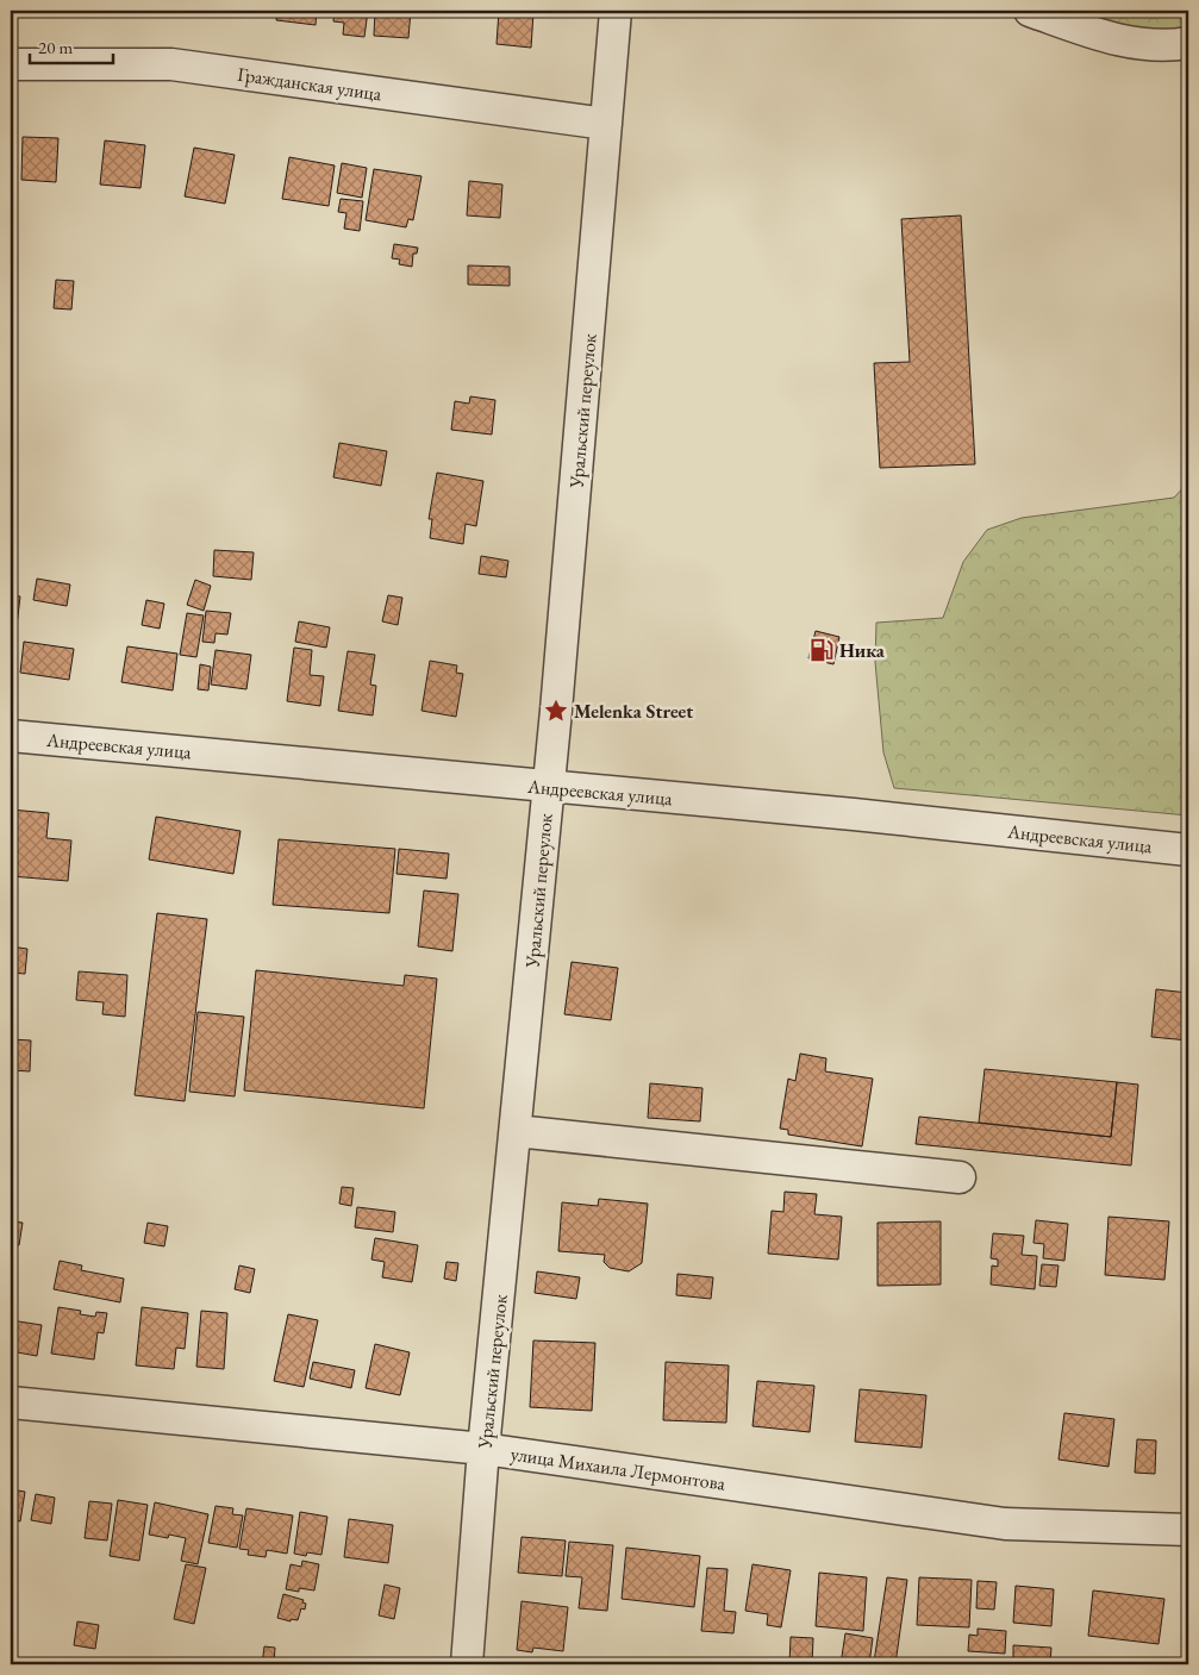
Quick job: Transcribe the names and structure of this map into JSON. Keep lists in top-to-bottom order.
{
  "streets": {
    "street": [
      "Гражданская улица",
      "Уральский переулок",
      "Андреевская улица",
      "улица Михаила Лермонтова"
    ]
  },
  "crossings": [
    ["Гражданская улица", "Уральский переулок"],
    ["Уральский переулок", "Андреевская улица"],
    ["Уральский переулок", "улица Михаила Лермонтова"]
  ],
  "places": {
    "fuel station": ["Ника"],
    "place": ["Melenka Street"]
  },
  "scale_bar": "20 m"
}
